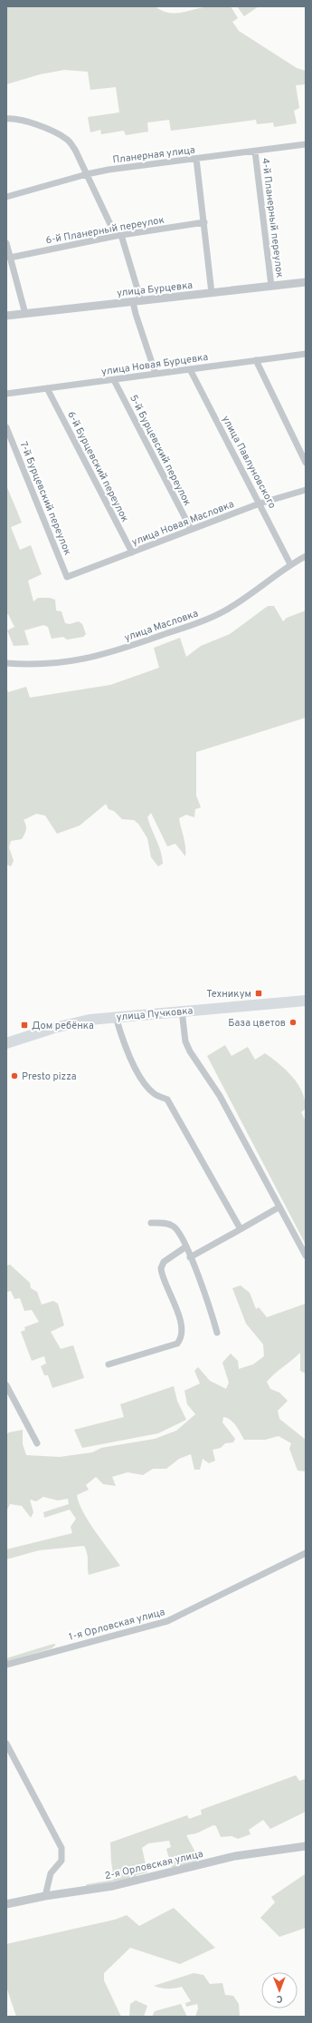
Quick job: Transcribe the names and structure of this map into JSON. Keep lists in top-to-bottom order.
{
  "streets": {
    "main road": ["улица Пучковка"],
    "street": [
      "Планерная улица",
      "4-й Планерный переулок",
      "6-й Планерный переулок",
      "улица Бурцевка",
      "улица Новая Бурцевка",
      "5-й Бурцевский переулок",
      "улица Павлуновского",
      "6-й Бурцевский переулок",
      "7-й Бурцевский переулок",
      "улица Новая Масловка",
      "улица Масловка",
      "1-я Орловская улица",
      "2-я Орловская улица"
    ]
  },
  "crossings": [
    ["Планерная улица", "4-й Планерный переулок"],
    ["4-й Планерный переулок", "улица Бурцевка"],
    ["улица Новая Бурцевка", "5-й Бурцевский переулок"],
    ["улица Новая Бурцевка", "улица Павлуновского"],
    ["улица Новая Бурцевка", "6-й Бурцевский переулок"],
    ["5-й Бурцевский переулок", "улица Новая Масловка"],
    ["улица Павлуновского", "улица Новая Масловка"],
    ["улица Павлуновского", "улица Масловка"],
    ["6-й Бурцевский переулок", "улица Новая Масловка"],
    ["7-й Бурцевский переулок", "улица Новая Масловка"]
  ],
  "places": {
    "transit": ["Техникум", "Дом ребёнка"],
    "other": ["База цветов", "Presto pizza"]
  },
  "north": "bottom"
}
